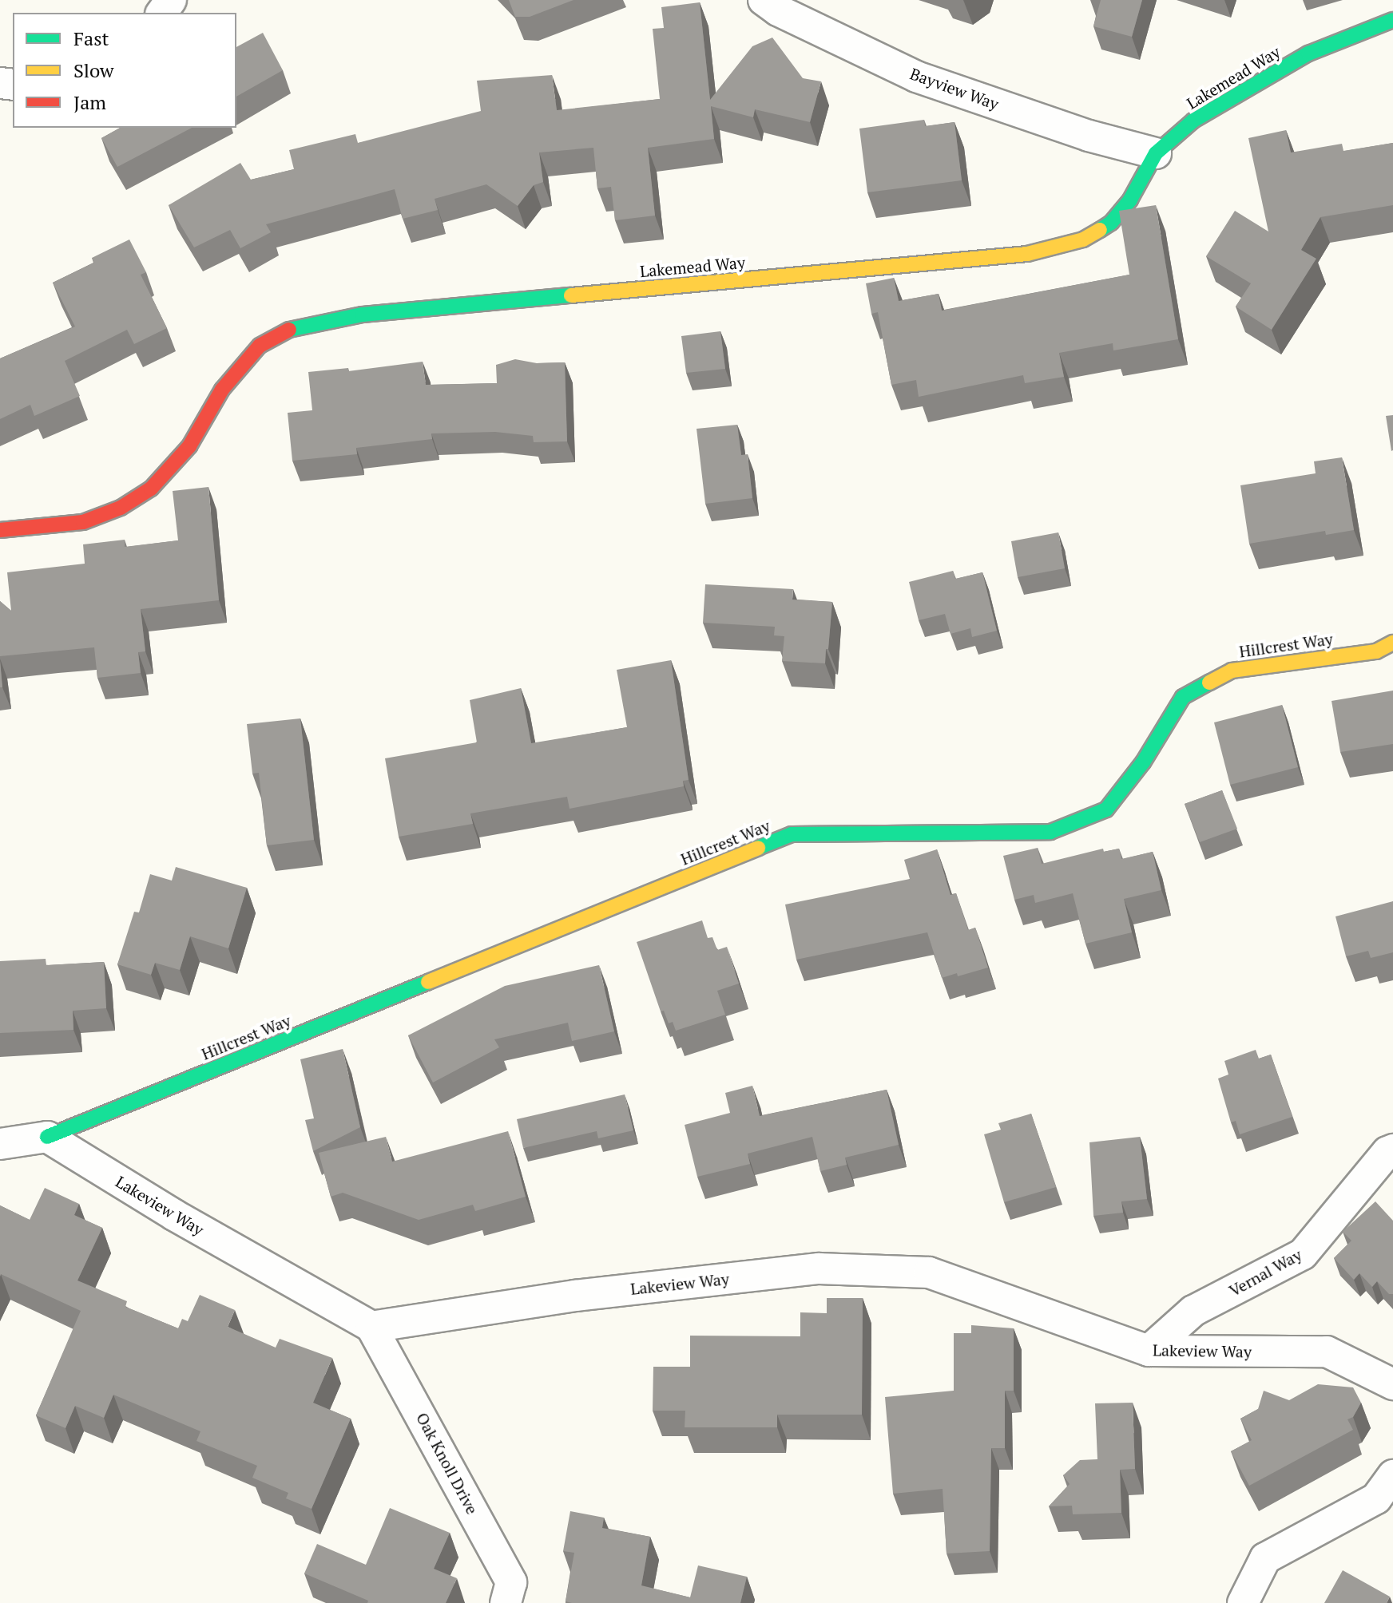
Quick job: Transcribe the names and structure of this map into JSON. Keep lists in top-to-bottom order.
{
  "streets": {
    "street": [
      "Lakemead Way",
      "Bayview Way",
      "Hillcrest Way",
      "Lakeview Way",
      "Vernal Way",
      "Oak Knoll Drive"
    ]
  },
  "crossings": [
    ["Lakemead Way", "Bayview Way"],
    ["Hillcrest Way", "Lakeview Way"],
    ["Lakeview Way", "Vernal Way"],
    ["Lakeview Way", "Oak Knoll Drive"]
  ],
  "legend": ["Fast", "Slow", "Jam"]
}
